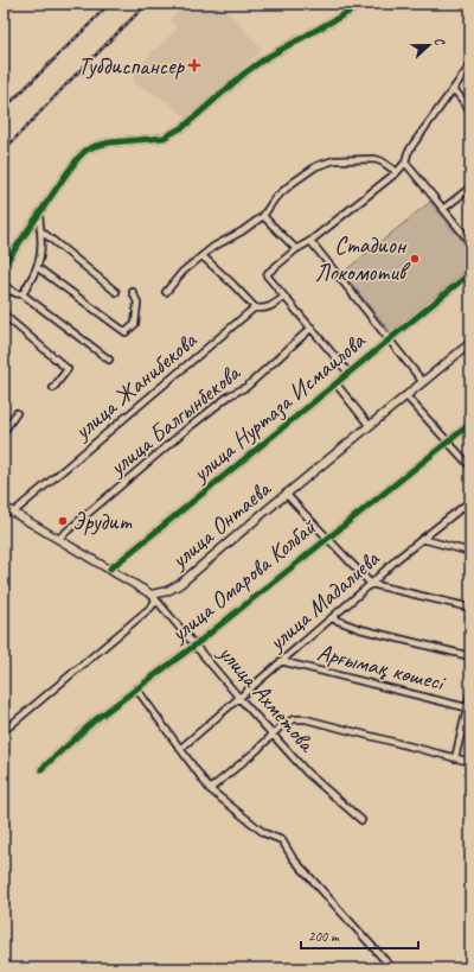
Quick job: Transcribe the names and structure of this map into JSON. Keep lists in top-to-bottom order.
{
  "streets": {
    "main road": ["улица Онтаева", "улица Ахметова"],
    "street": [
      "улица Жанибекова",
      "улица Нуртаза Исмаилова",
      "улица Балгынбекова",
      "улица Омарова Колбай",
      "улица Мадалиева",
      "Арғымақ көшесі"
    ]
  },
  "crossings": [
    ["улица Жанибекова", "улица Ахметова"],
    ["улица Нуртаза Исмаилова", "улица Ахметова"],
    ["улица Балгынбекова", "улица Ахметова"],
    ["улица Онтаева", "улица Ахметова"],
    ["улица Омарова Колбай", "улица Ахметова"],
    ["улица Мадалиева", "Арғымақ көшесі"],
    ["улица Мадалиева", "улица Ахметова"]
  ],
  "places": {
    "health": ["Тубдиспансер"],
    "other": ["Стадион Локомотив", "Эрудит"]
  },
  "scale_bar": "200 m",
  "north": "right"
}
